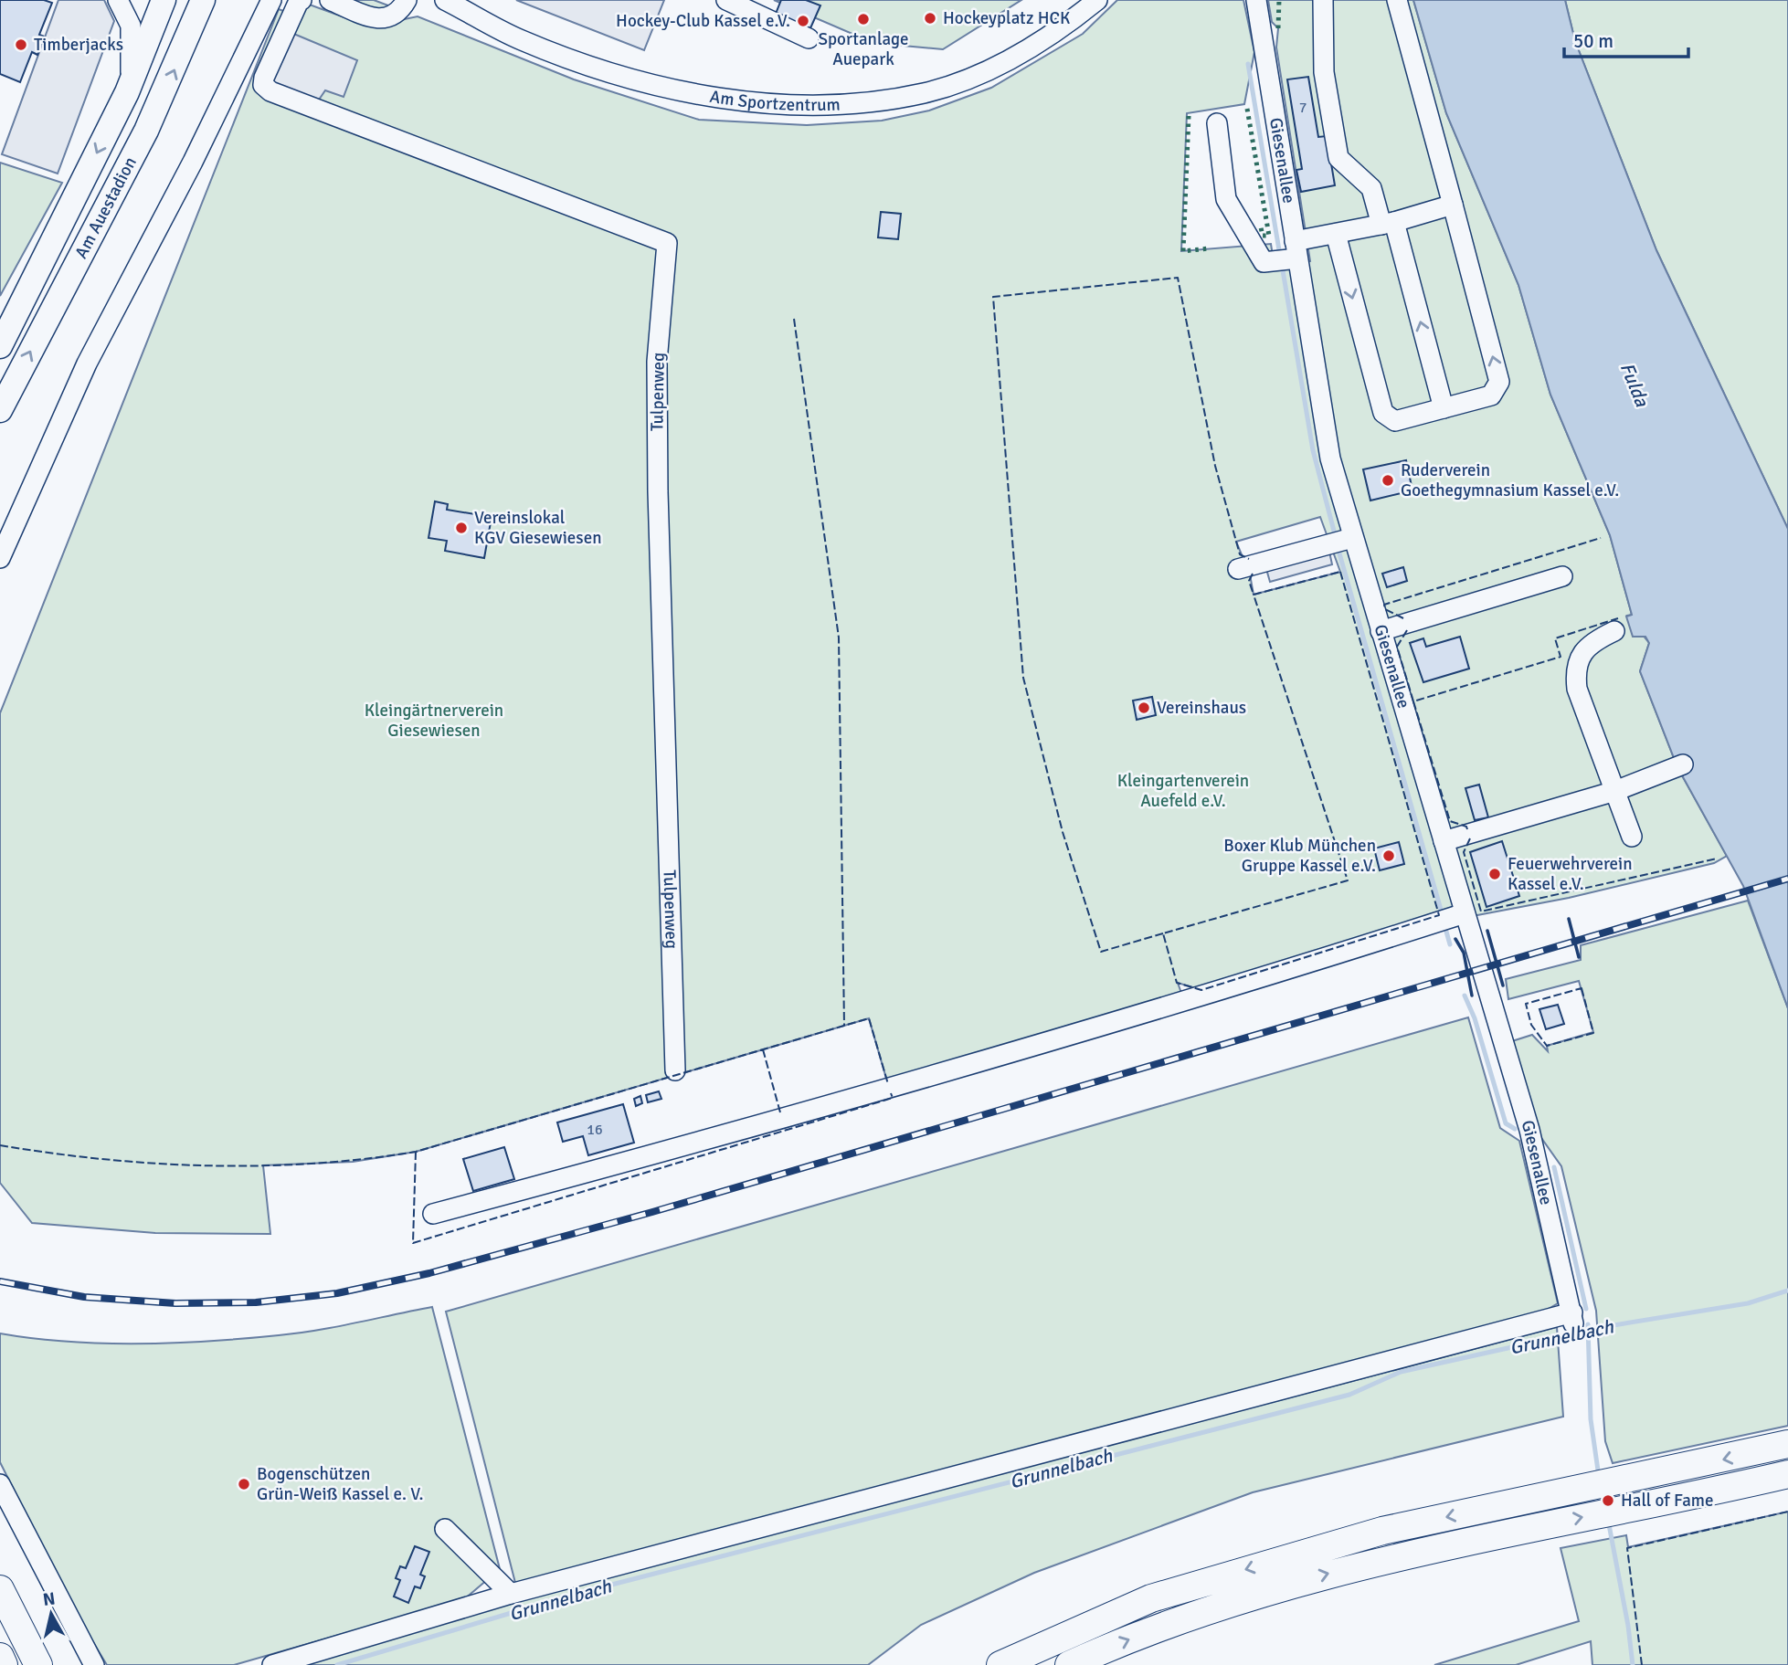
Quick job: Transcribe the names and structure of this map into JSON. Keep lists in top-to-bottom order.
{
  "streets": {
    "main road": ["Am Auestadion"],
    "street": ["Am Sportzentrum", "Giesenallee", "Tulpenweg"]
  },
  "water": ["Fulda", "Grunnelbach"],
  "parks": ["Kleingärtnerverein Giesewiesen", "Kleingartenverein Auefeld e.V."],
  "places": [
    "Hockeyplatz HCK",
    "Sportanlage Auepark",
    "Hockey-Club Kassel e.V.",
    "Timberjacks",
    "Ruderverein Goethegymnasium Kassel e.V.",
    "Vereinslokal KGV Giesewiesen",
    "Vereinshaus",
    "Boxer Klub München Gruppe Kassel e.V.",
    "Feuerwehrverein Kassel e.V.",
    "Bogenschützen Grün-Weiß Kassel e. V.",
    "Hall of Fame"
  ],
  "house_numbers": ["7", "16"],
  "scale_bar": "50 m",
  "north": "top"
}
